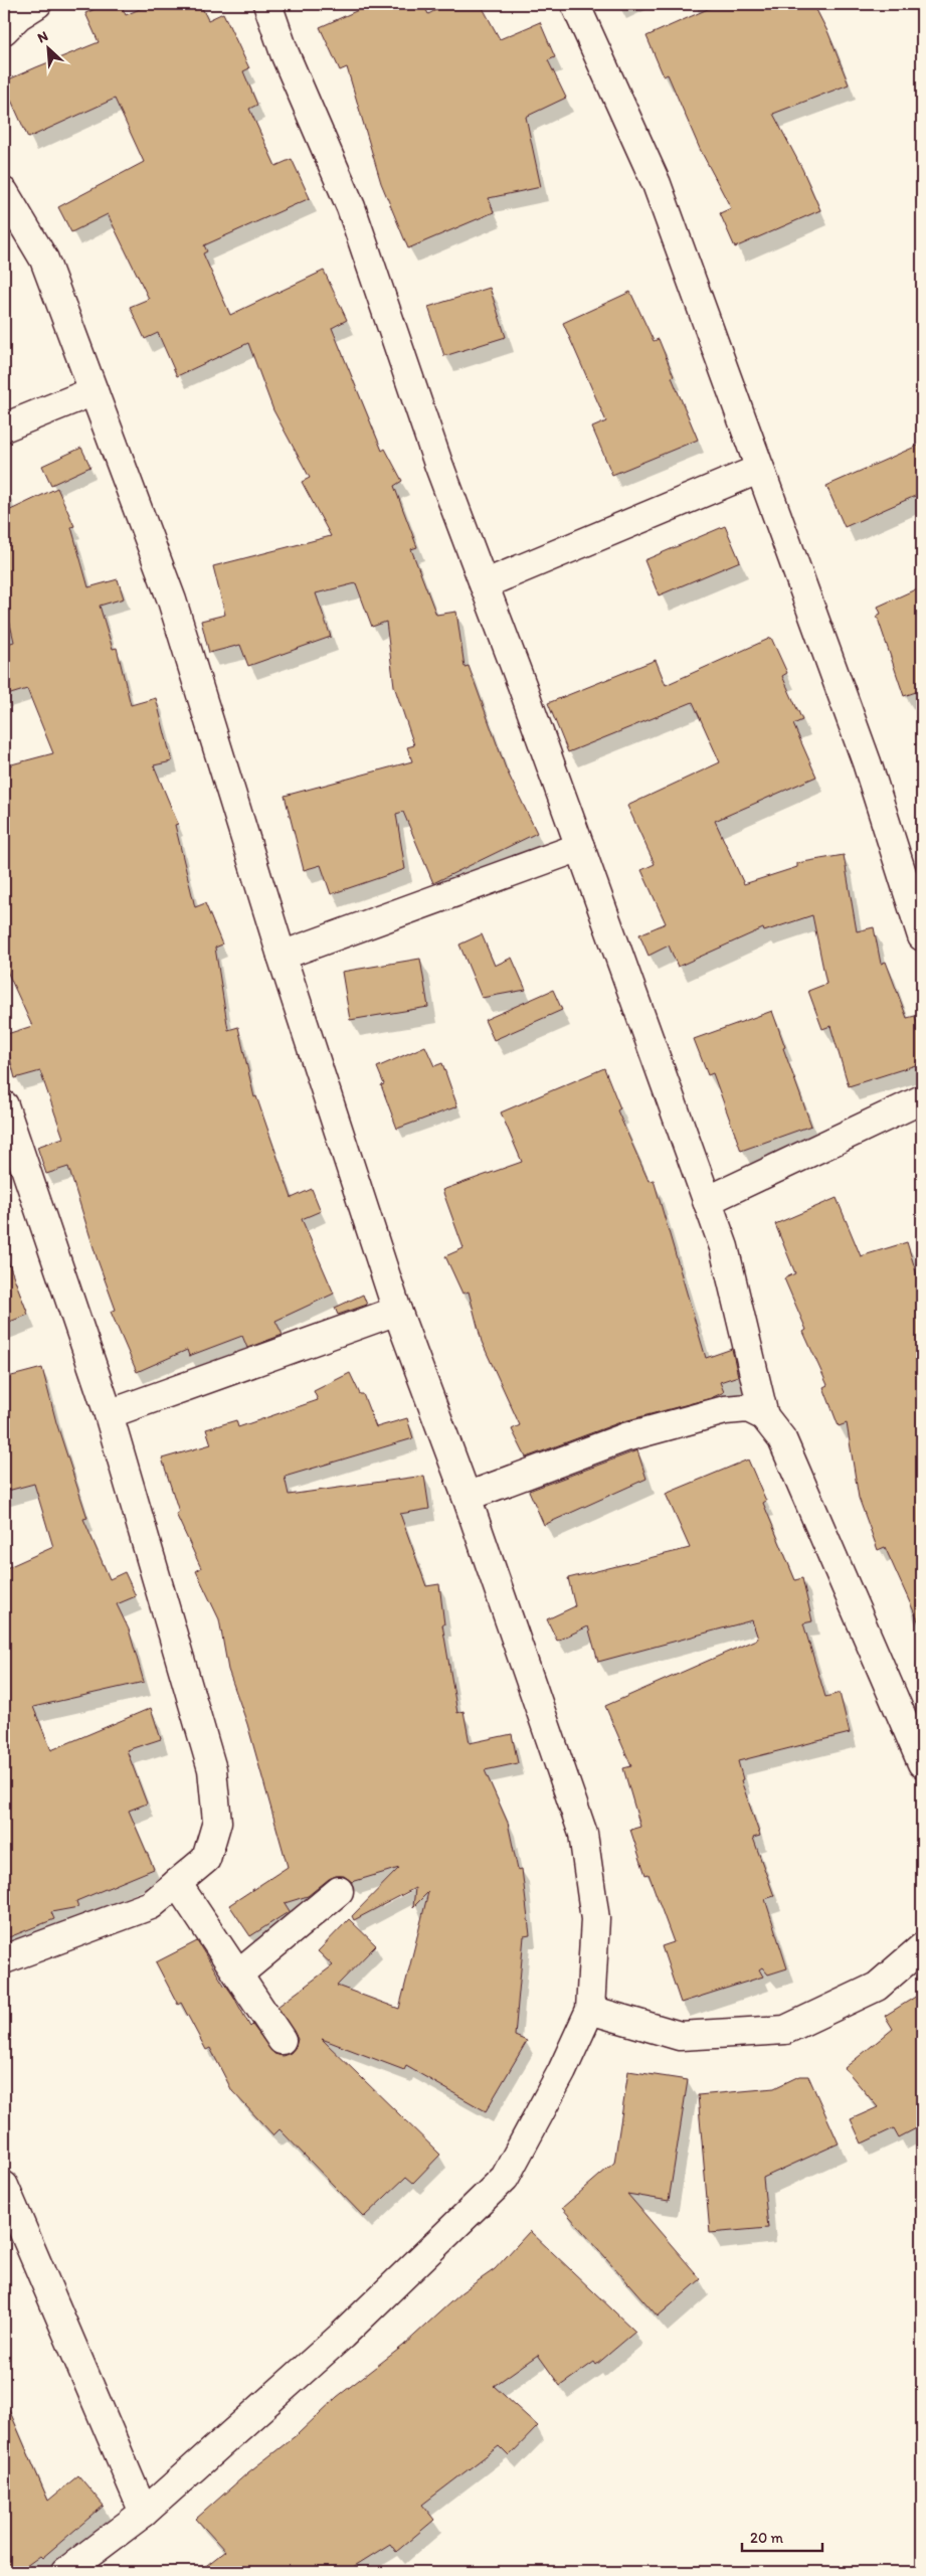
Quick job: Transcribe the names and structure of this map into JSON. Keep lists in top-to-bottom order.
{
  "scale_bar": "20 m",
  "north": "top left"
}
